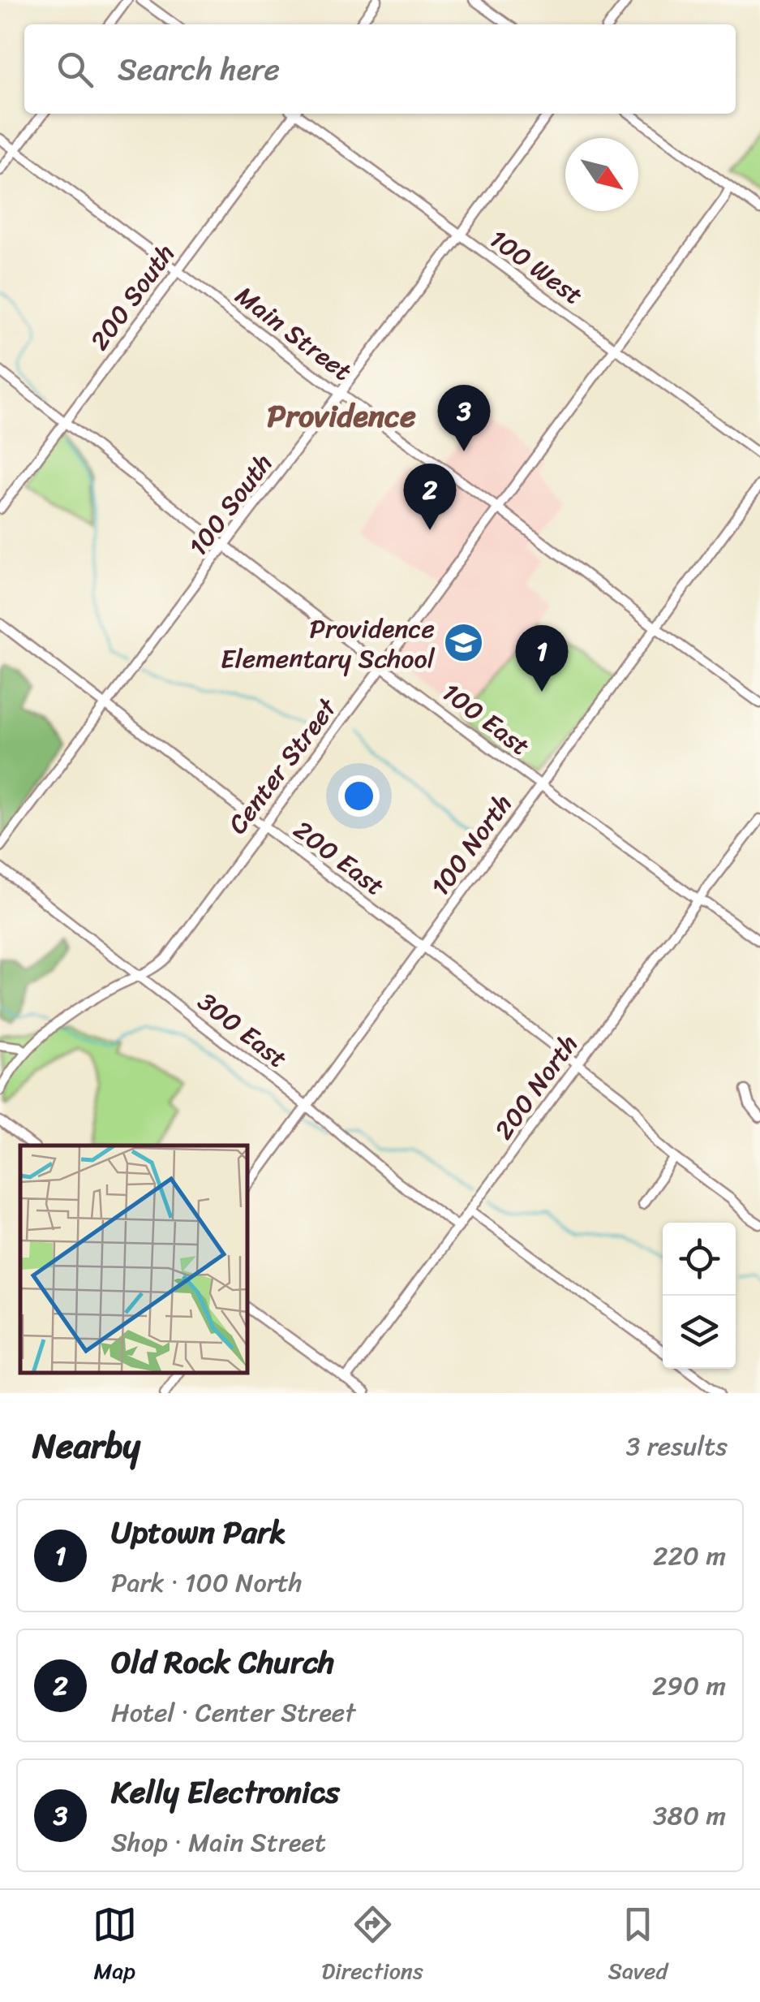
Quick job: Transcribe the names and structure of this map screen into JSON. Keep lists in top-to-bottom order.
{
  "streets": {
    "street": [
      "100 West",
      "200 South",
      "Main Street",
      "100 South",
      "100 East",
      "Center Street",
      "100 North",
      "200 East",
      "300 East",
      "200 North"
    ]
  },
  "crossings": [
    ["100 West", "100 South"],
    ["100 West", "Center Street"],
    ["200 South", "Main Street"],
    ["200 South", "100 East"],
    ["Main Street", "100 South"],
    ["Main Street", "Center Street"],
    ["Main Street", "100 North"],
    ["100 South", "100 East"],
    ["100 South", "200 East"],
    ["100 East", "Center Street"],
    ["100 East", "100 North"],
    ["100 East", "200 North"],
    ["Center Street", "200 East"],
    ["Center Street", "300 East"],
    ["100 North", "200 East"],
    ["100 North", "300 East"],
    ["200 East", "200 North"],
    ["300 East", "200 North"]
  ],
  "districts": ["Providence"],
  "places": {
    "school or university": ["Providence Elementary School"]
  },
  "north": "bottom right",
  "page": {
    "search": "Search here",
    "pins": ["3", "2", "1"],
    "heading": ["Nearby", "3 results"],
    "list": [
      {
        "mark": "1",
        "name": "Uptown Park",
        "note": "Park · 100 North",
        "value": "220 m"
      },
      {
        "mark": "2",
        "name": "Old Rock Church",
        "note": "Hotel · Center Street",
        "value": "290 m"
      },
      {
        "mark": "3",
        "name": "Kelly Electronics",
        "note": "Shop · Main Street",
        "value": "380 m"
      }
    ],
    "nav": ["Map", "Directions", "Saved"]
  }
}
